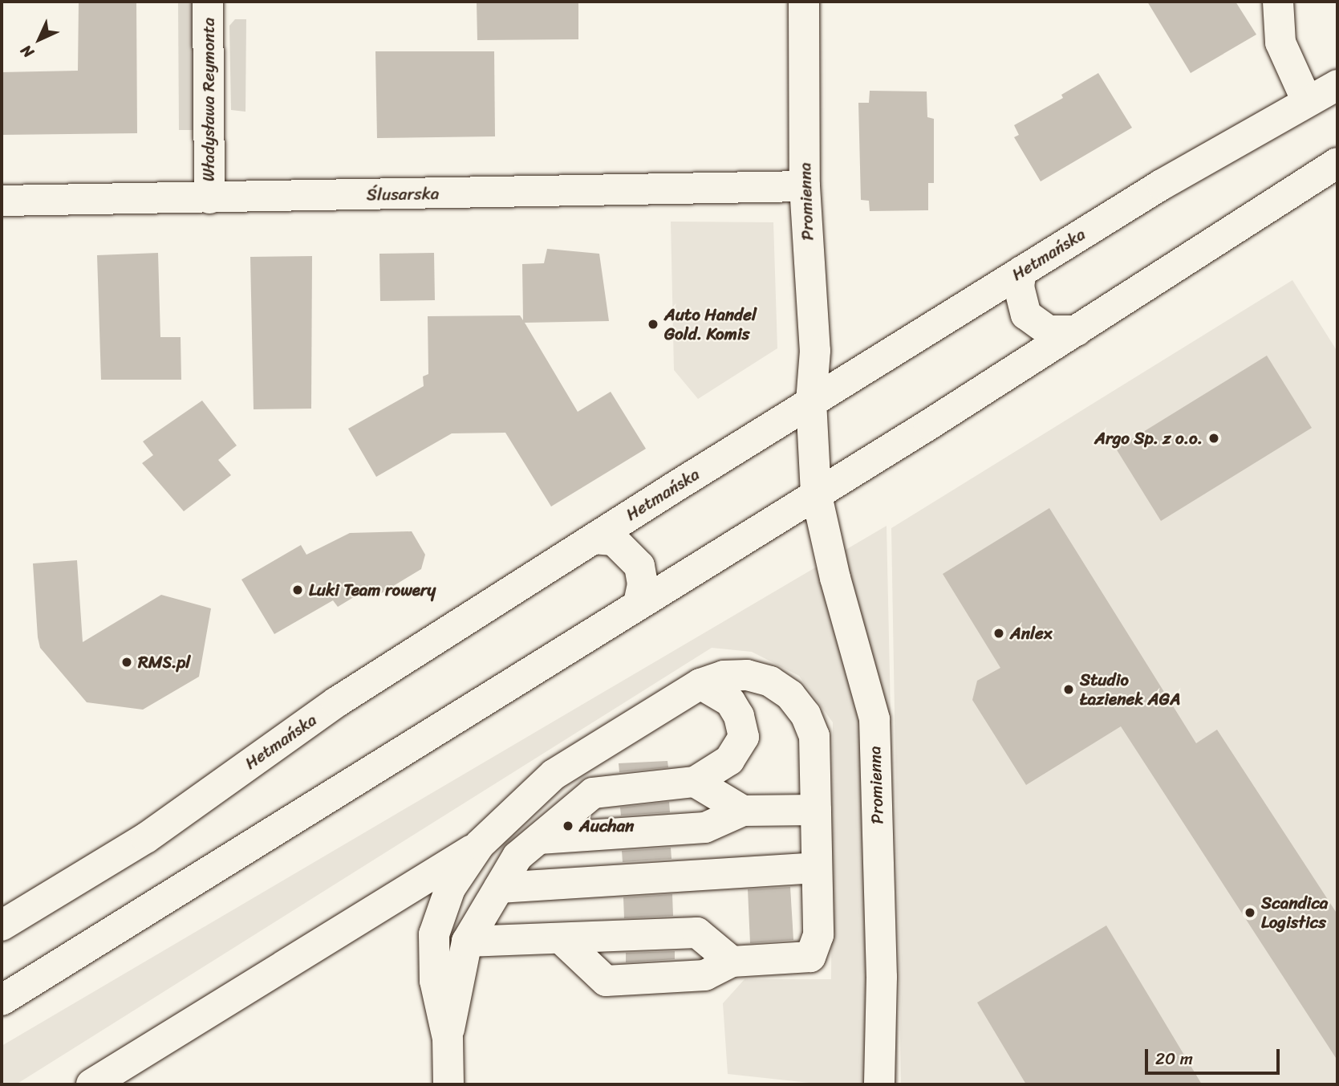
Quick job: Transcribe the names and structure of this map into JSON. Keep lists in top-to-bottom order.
{
  "streets": {
    "main road": [
      "Władysława Reymonta",
      "Ślusarska",
      "Promienna",
      "Hetmańska"
    ]
  },
  "crossings": [
    ["Władysława Reymonta", "Ślusarska"],
    ["Ślusarska", "Promienna"],
    ["Promienna", "Hetmańska"]
  ],
  "places": [
    "Auto Handel Gold. Komis",
    "Argo Sp. z o.o.",
    "Luki Team rowery",
    "Anlex",
    "RMS.pl",
    "Studio Łazienek AGA",
    "Auchan",
    "Scandica Logistics"
  ],
  "scale_bar": "20 m",
  "north": "bottom left"
}
